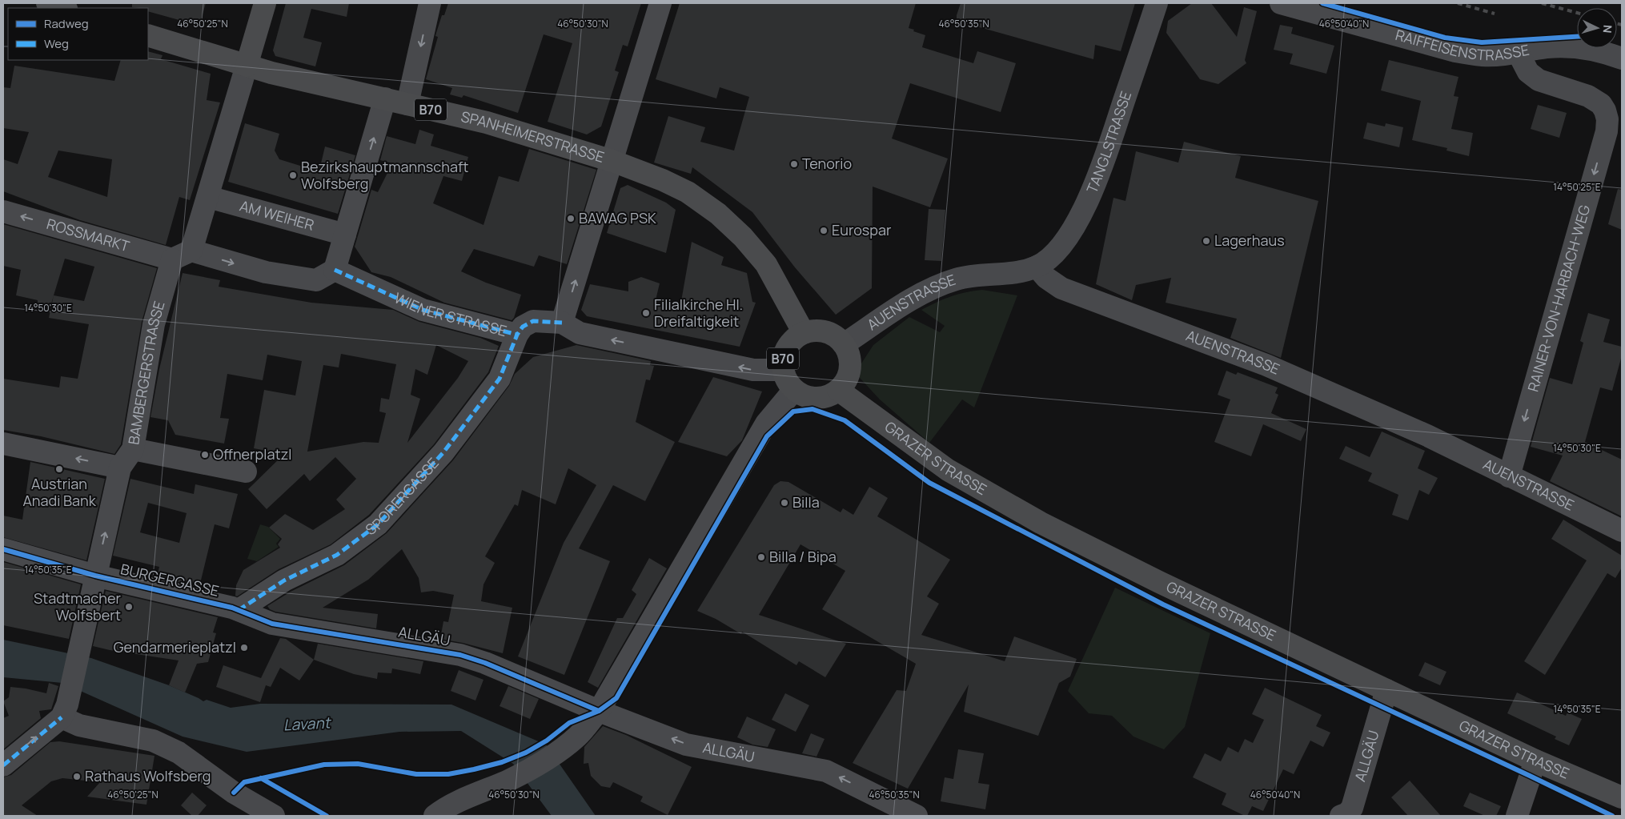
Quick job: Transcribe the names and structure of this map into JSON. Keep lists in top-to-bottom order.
{
  "streets": {
    "main road": ["B70", "SPANHEIMERSTRASSE", "GRAZER STRASSE"],
    "street": [
      "RAIFFEISENSTRASSE",
      "TANGLSTRASSE",
      "AM WEIHER",
      "ROSSMARKT",
      "RAINER-VON-HARBACH-WEG",
      "AUENSTRASSE",
      "WIENER STRASSE",
      "BAMBERGERSTRASSE",
      "SPORERGASSE",
      "BURGERGASSE",
      "ALLGÄU"
    ]
  },
  "crossings": [
    ["RAIFFEISENSTRASSE", "RAINER-VON-HARBACH-WEG"],
    ["B70", "SPANHEIMERSTRASSE"],
    ["B70", "AUENSTRASSE"],
    ["B70", "WIENER STRASSE"],
    ["B70", "GRAZER STRASSE"],
    ["SPANHEIMERSTRASSE", "AUENSTRASSE"],
    ["SPANHEIMERSTRASSE", "WIENER STRASSE"],
    ["SPANHEIMERSTRASSE", "GRAZER STRASSE"],
    ["TANGLSTRASSE", "AUENSTRASSE"],
    ["ROSSMARKT", "BAMBERGERSTRASSE"],
    ["RAINER-VON-HARBACH-WEG", "AUENSTRASSE"],
    ["AUENSTRASSE", "WIENER STRASSE"],
    ["AUENSTRASSE", "GRAZER STRASSE"],
    ["WIENER STRASSE", "GRAZER STRASSE"],
    ["WIENER STRASSE", "SPORERGASSE"],
    ["BAMBERGERSTRASSE", "BURGERGASSE"],
    ["GRAZER STRASSE", "ALLGÄU"],
    ["SPORERGASSE", "BURGERGASSE"],
    ["SPORERGASSE", "ALLGÄU"],
    ["BURGERGASSE", "ALLGÄU"]
  ],
  "one_way": [
    "ROSSMARKT",
    "RAINER-VON-HARBACH-WEG",
    "WIENER STRASSE",
    "ALLGÄU"
  ],
  "water": ["Lavant"],
  "places": [
    "Tenorio",
    "Bezirkshauptmannschaft Wolfsberg",
    "BAWAG PSK",
    "Eurospar",
    "Lagerhaus",
    "Filialkirche Hl. Dreifaltigkeit",
    "Offnerplatzl",
    "Austrian Anadi Bank",
    "Billa",
    "Billa / Bipa",
    "Stadtmacher Wolfsbert",
    "Gendarmerieplatzl",
    "Rathaus Wolfsberg"
  ],
  "legend": ["Radweg", "Weg"],
  "north": "right",
  "coordinates": [
    "46°50'25\"N",
    "46°50'30\"N",
    "46°50'35\"N",
    "46°50'40\"N",
    "14°50'25\"E",
    "14°50'30\"E",
    "14°50'35\"E"
  ]
}
